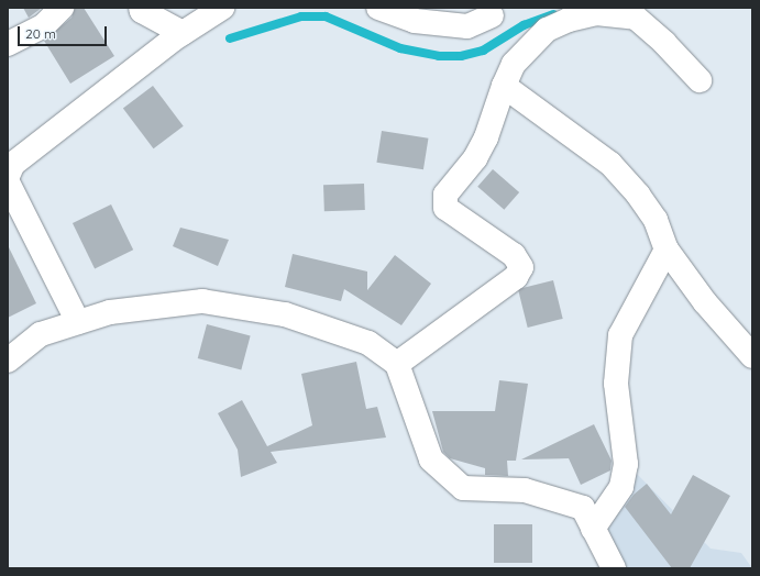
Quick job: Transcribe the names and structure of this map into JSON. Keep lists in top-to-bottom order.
{
  "scale_bar": "20 m"
}
